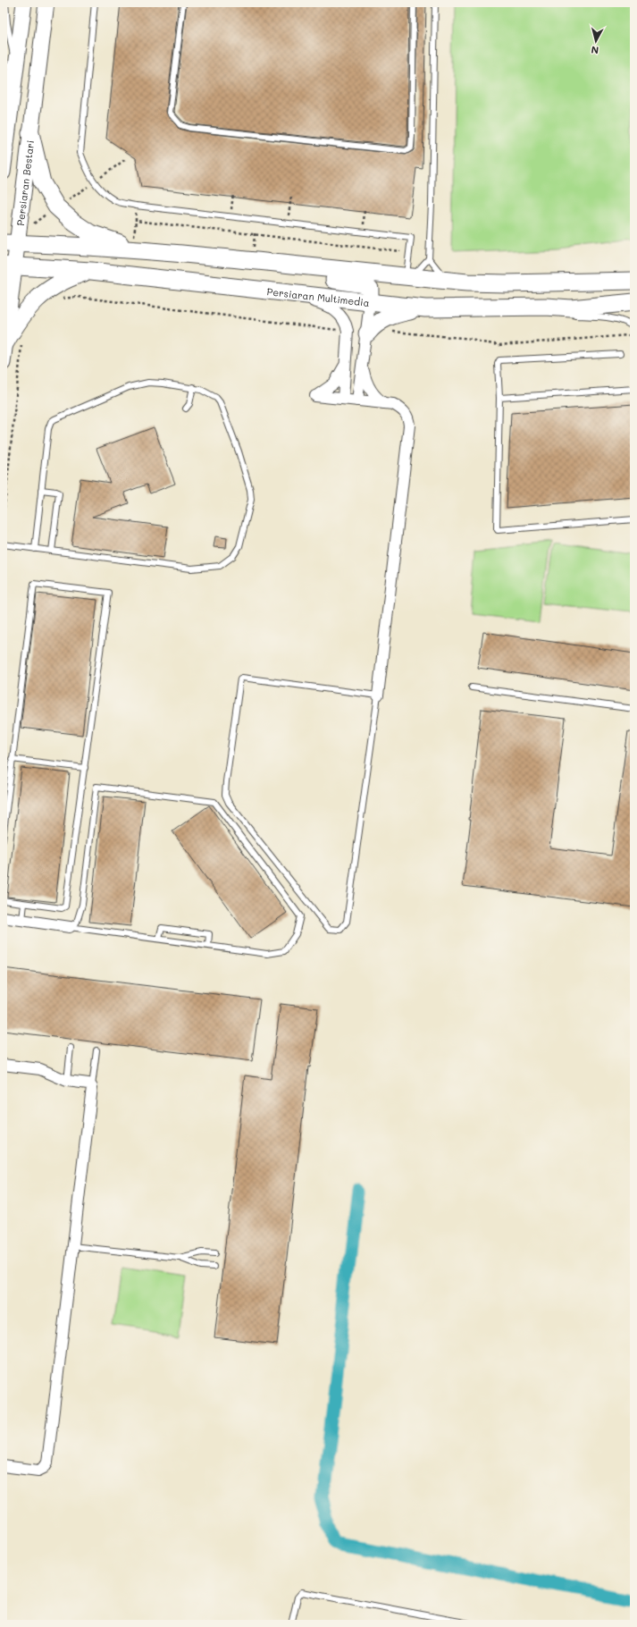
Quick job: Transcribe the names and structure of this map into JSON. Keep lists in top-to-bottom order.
{
  "streets": {
    "main road": ["Persiaran Bestari", "Persiaran Multimedia"]
  },
  "crossings": [
    ["Persiaran Bestari", "Persiaran Multimedia"]
  ],
  "north": "bottom"
}
